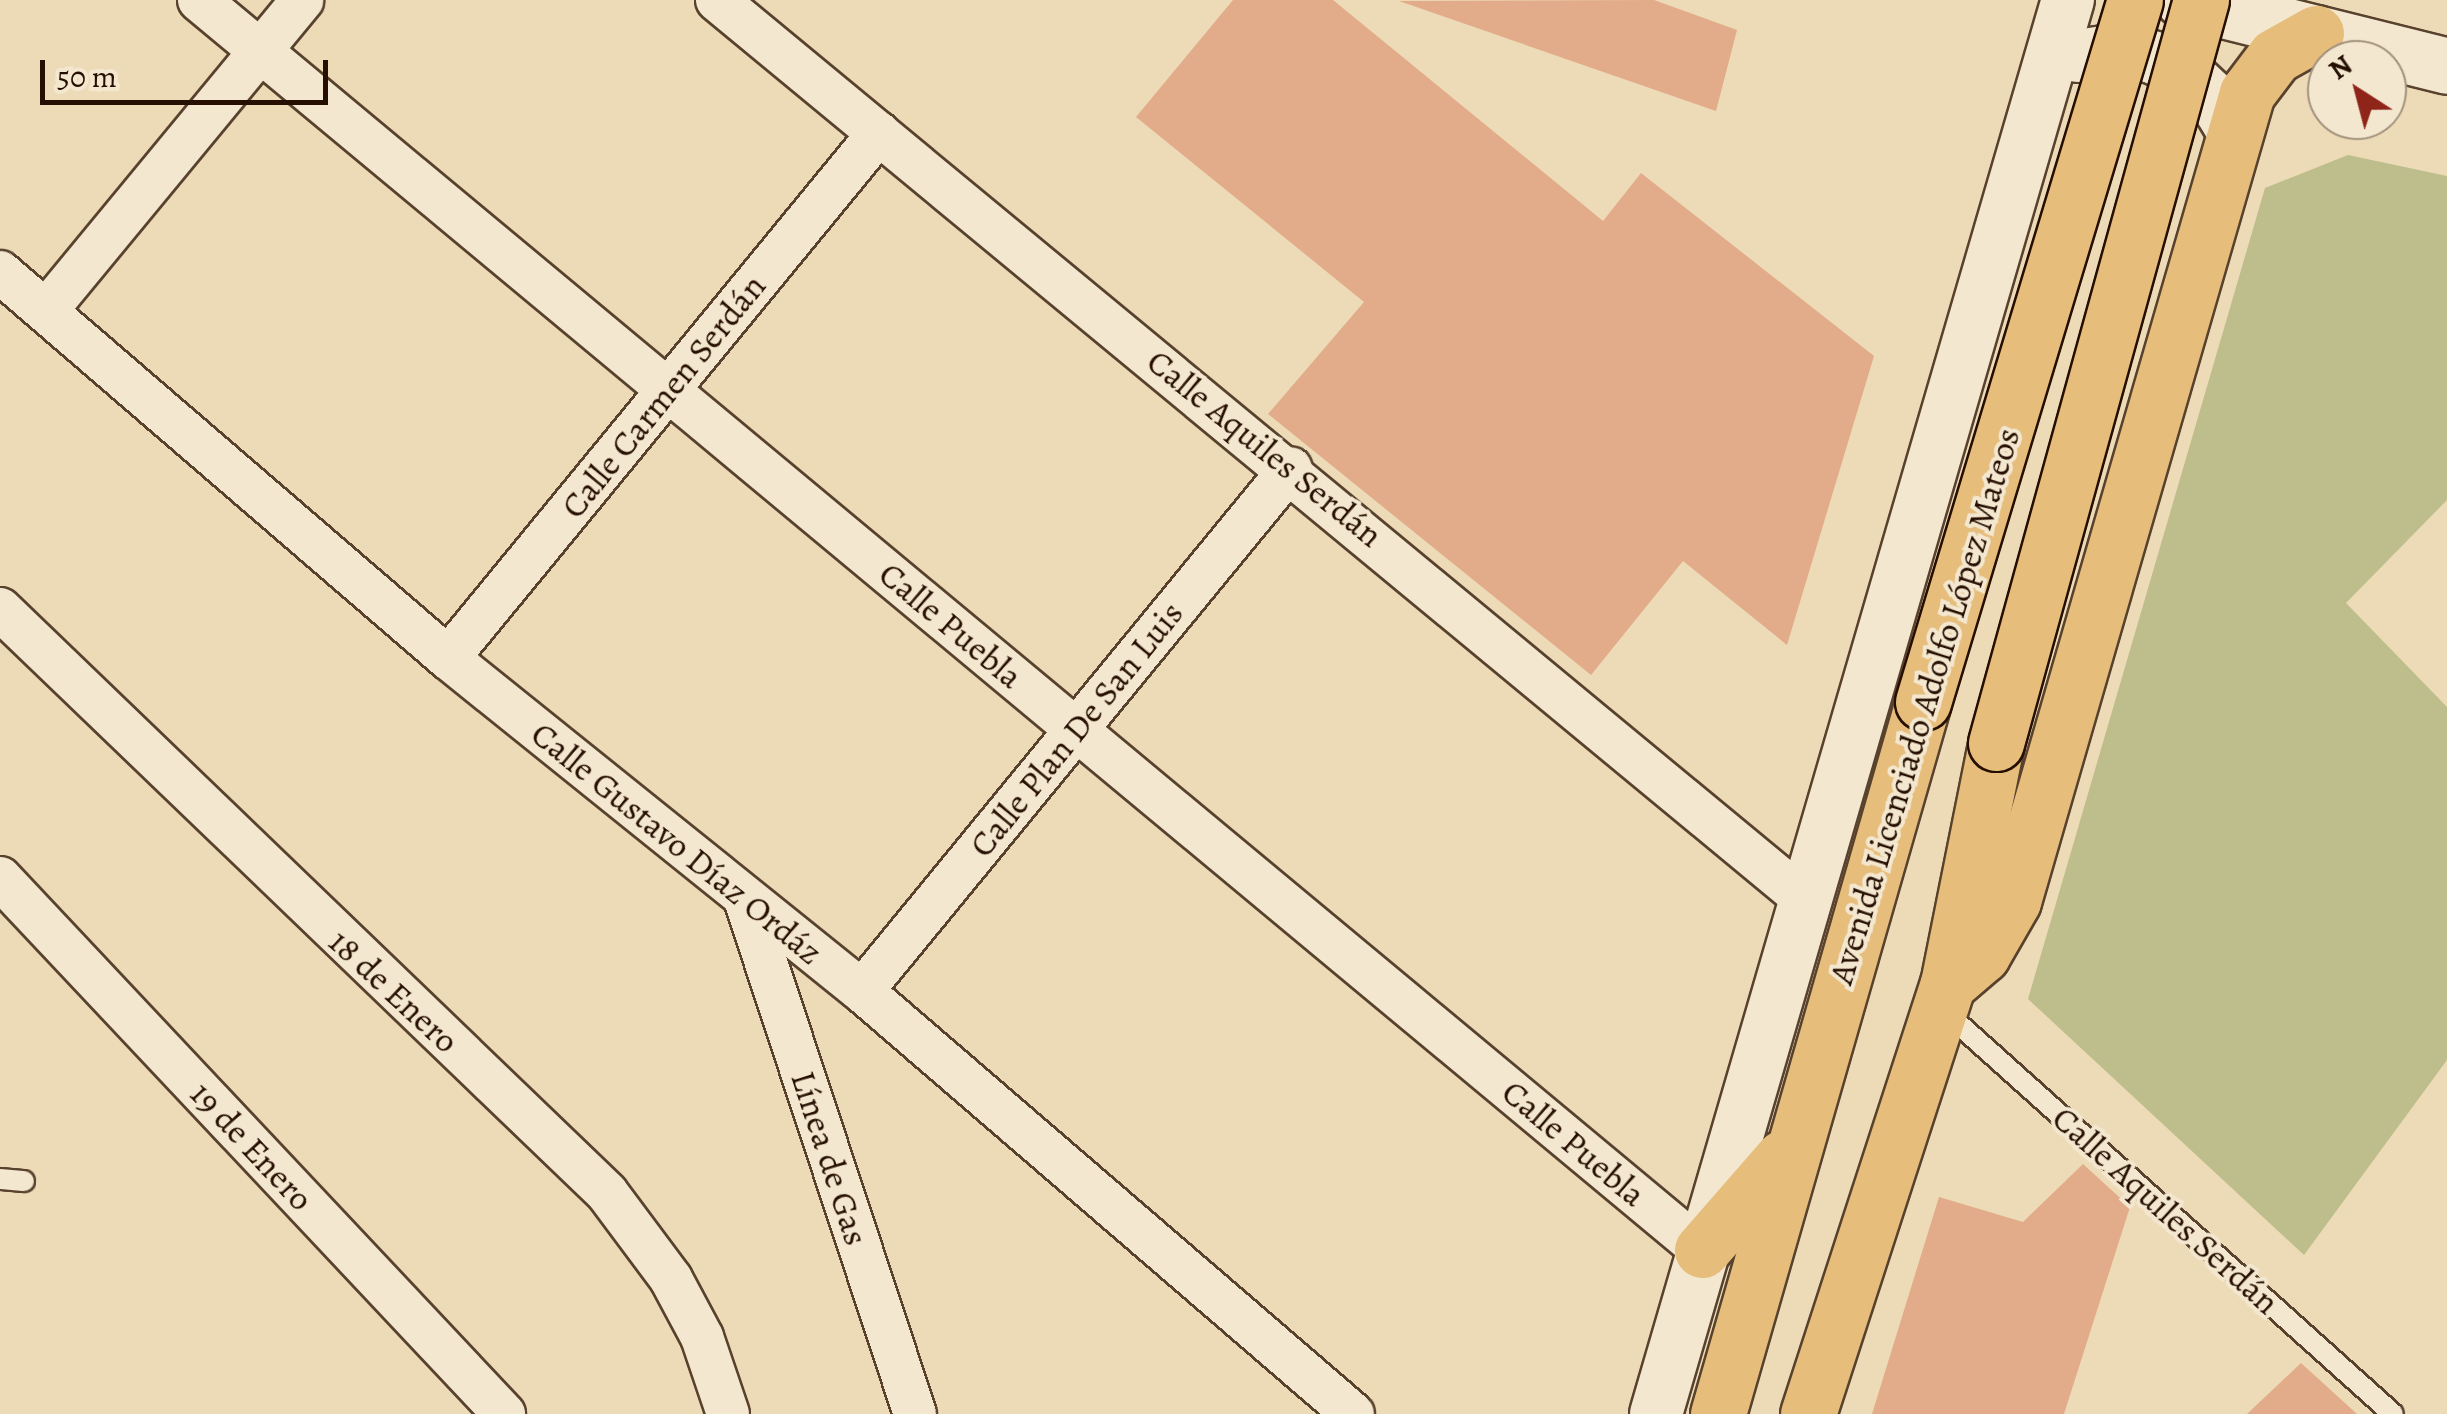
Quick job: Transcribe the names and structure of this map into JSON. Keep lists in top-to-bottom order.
{
  "streets": {
    "main road": ["Avenida Licenciado Adolfo López Mateos"],
    "street": [
      "Calle Carmen Serdán",
      "Calle Aquiles Serdán",
      "Calle Puebla",
      "Calle Plan De San Luis",
      "Calle Gustavo Díaz Ordáz",
      "18 de Enero",
      "19 de Enero",
      "Línea de Gas"
    ]
  },
  "crossings": [
    ["Calle Carmen Serdán", "Calle Aquiles Serdán"],
    ["Calle Carmen Serdán", "Calle Puebla"],
    ["Calle Carmen Serdán", "Calle Gustavo Díaz Ordáz"],
    ["Calle Aquiles Serdán", "Avenida Licenciado Adolfo López Mateos"],
    ["Calle Aquiles Serdán", "Calle Plan De San Luis"],
    ["Calle Puebla", "Calle Plan De San Luis"],
    ["Calle Plan De San Luis", "Calle Gustavo Díaz Ordáz"],
    ["Calle Gustavo Díaz Ordáz", "Línea de Gas"]
  ],
  "scale_bar": "50 m",
  "north": "top left"
}
